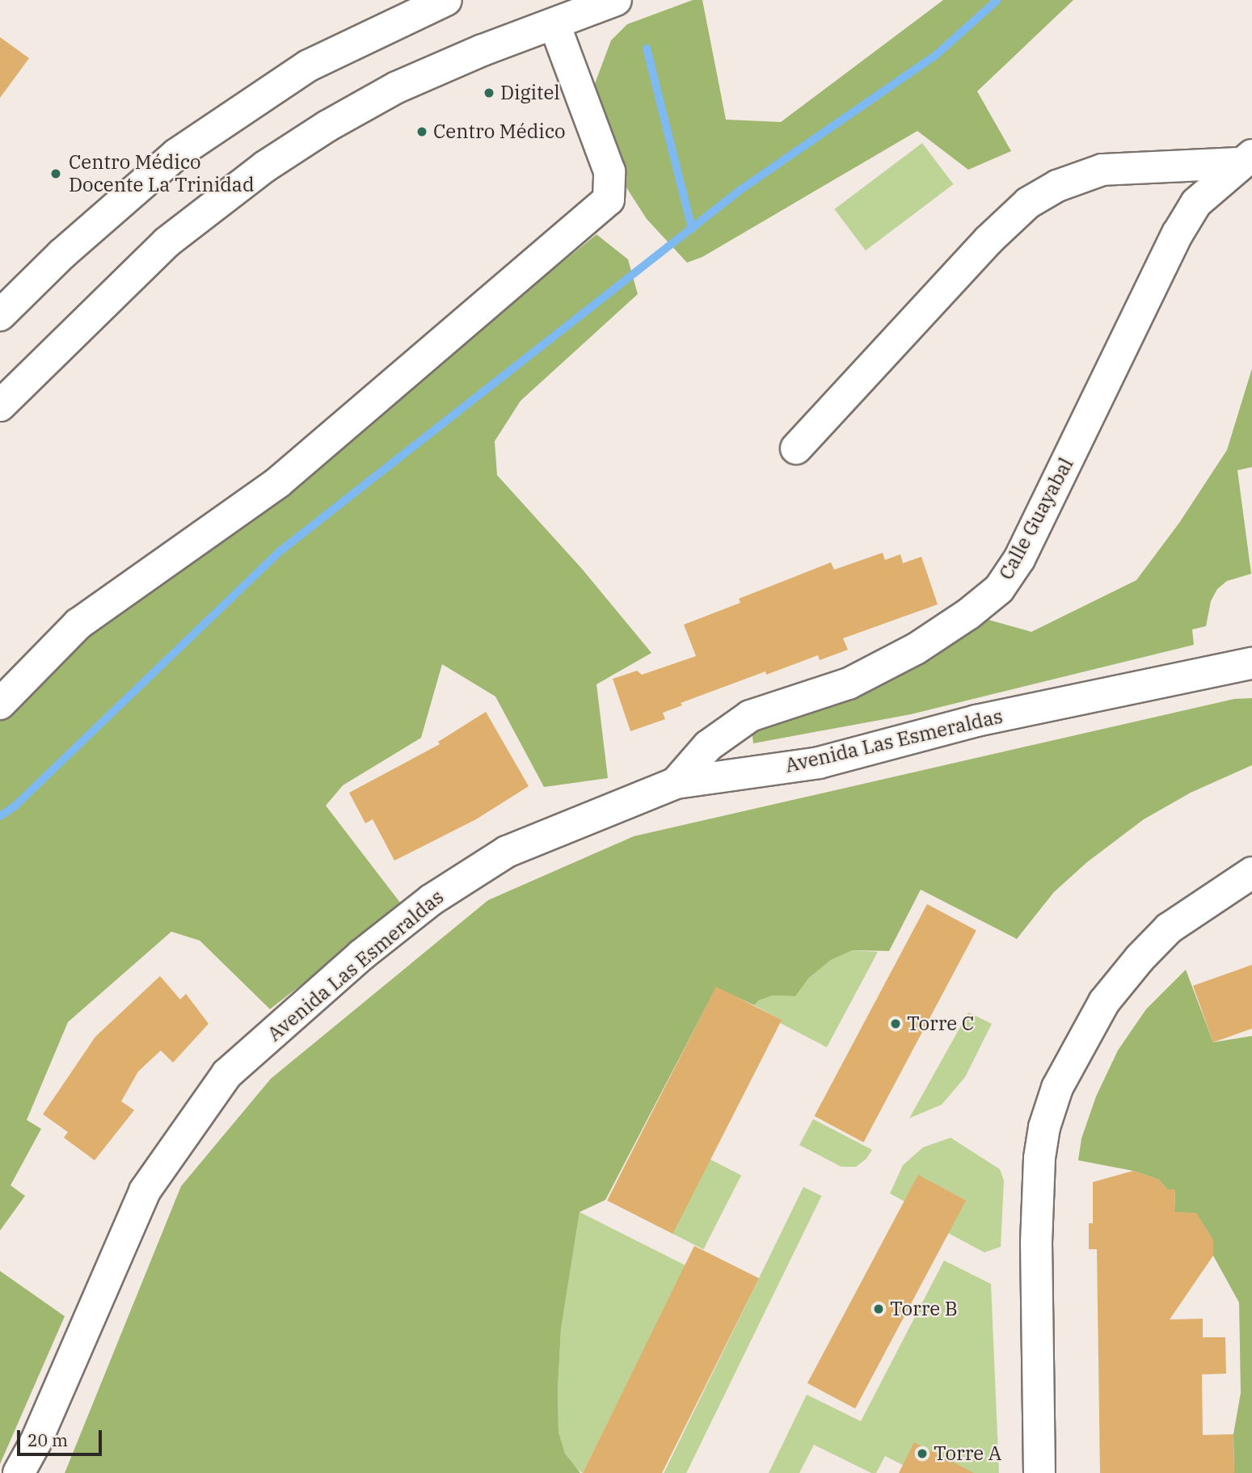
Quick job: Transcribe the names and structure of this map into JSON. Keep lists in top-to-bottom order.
{
  "streets": {
    "street": ["Calle Guayabal", "Avenida Las Esmeraldas"]
  },
  "crossings": [
    ["Calle Guayabal", "Avenida Las Esmeraldas"]
  ],
  "places": [
    "Digitel",
    "Centro Médico",
    "Centro Médico Docente La Trinidad",
    "Torre C",
    "Torre B",
    "Torre A"
  ],
  "scale_bar": "20 m"
}
